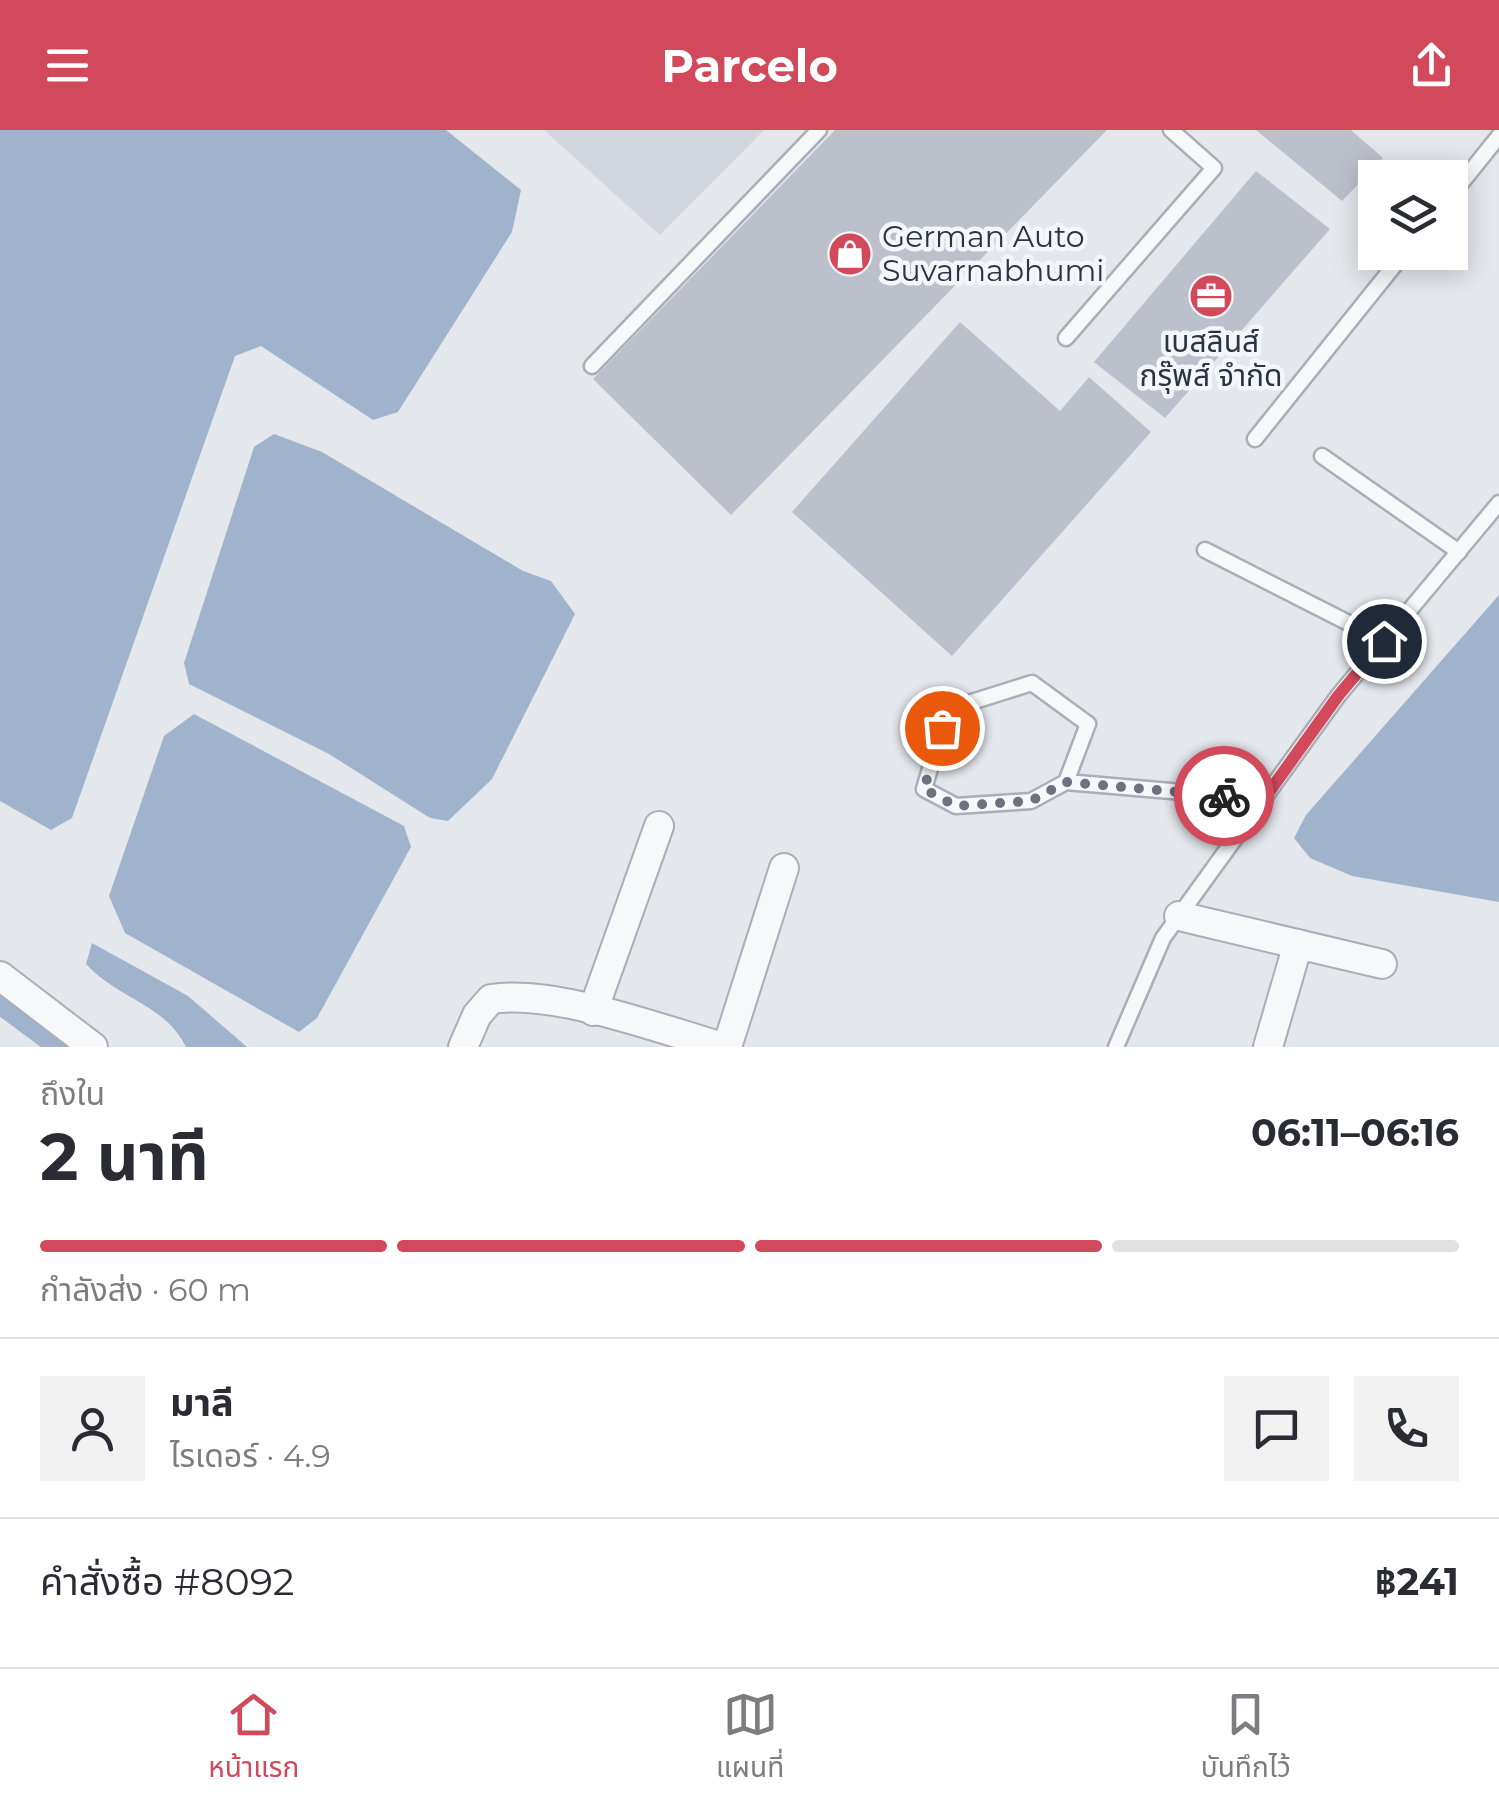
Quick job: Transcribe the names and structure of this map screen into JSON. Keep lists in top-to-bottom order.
{
  "places": {
    "shop": ["German Auto Suvarnabhumi"],
    "office": ["เบสลินส์ กรุ๊พส์ จำกัด"]
  },
  "page": {
    "header": "Parcelo",
    "heading": ["2 นาที", "ถึงใน", "06:11–06:16"],
    "panel": [
      "มาลี",
      "ไรเดอร์ · 4.9",
      "คำสั่งซื้อ #8092",
      "฿241"
    ],
    "bar": "กำลังส่ง · 60 m",
    "tabs": ["หน้าแรก", "แผนที่", "บันทึกไว้"]
  }
}
